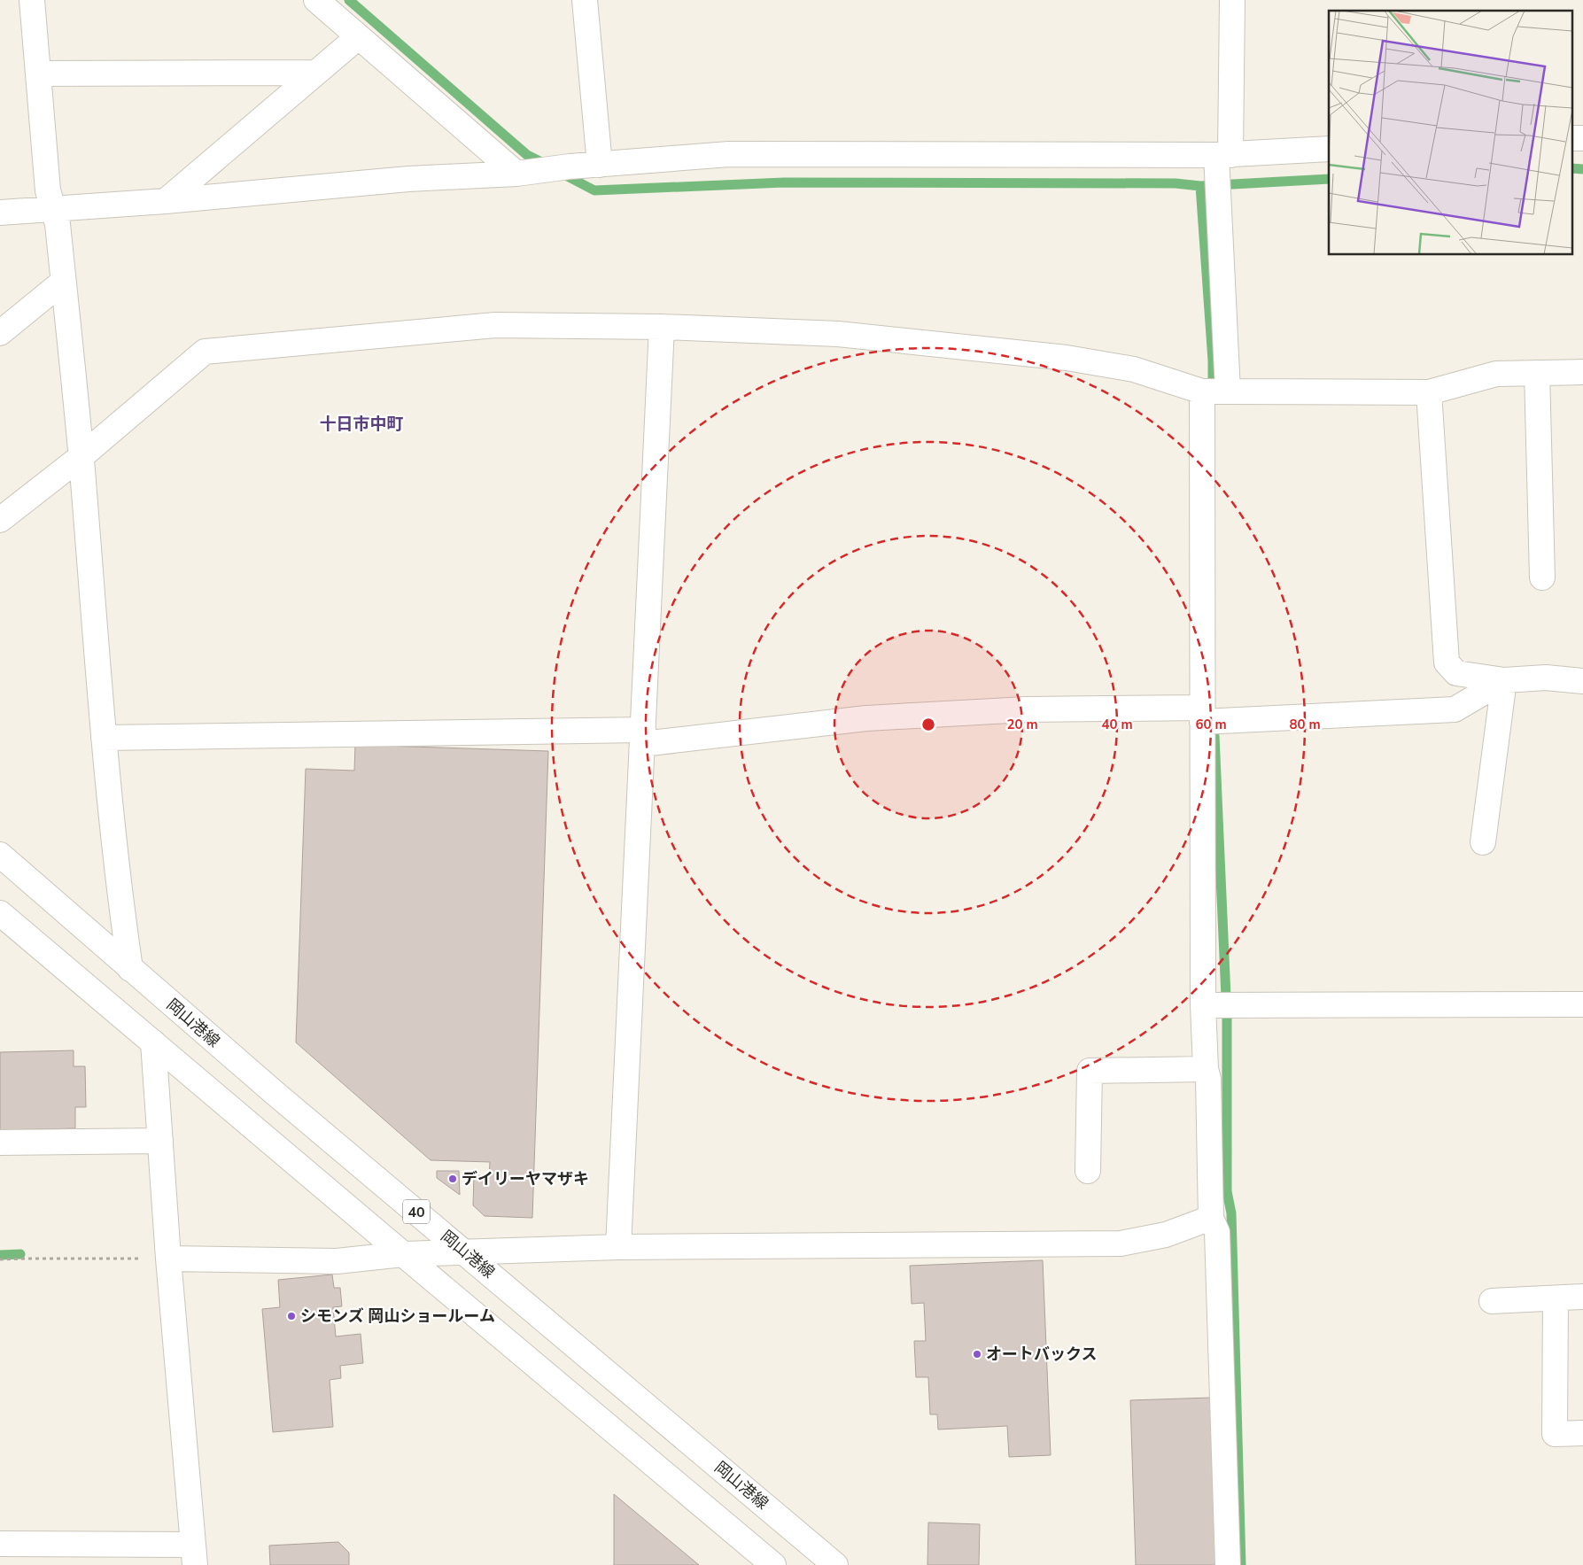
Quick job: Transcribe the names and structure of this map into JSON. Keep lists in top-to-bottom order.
{
  "streets": {
    "street": ["岡山港線", "40"]
  },
  "districts": ["十日市中町"],
  "places": ["デイリーヤマザキ", "シモンズ 岡山ショールーム", "オートバックス"],
  "rings": [
    "20 m",
    "40 m",
    "60 m",
    "80 m"
  ]
}
